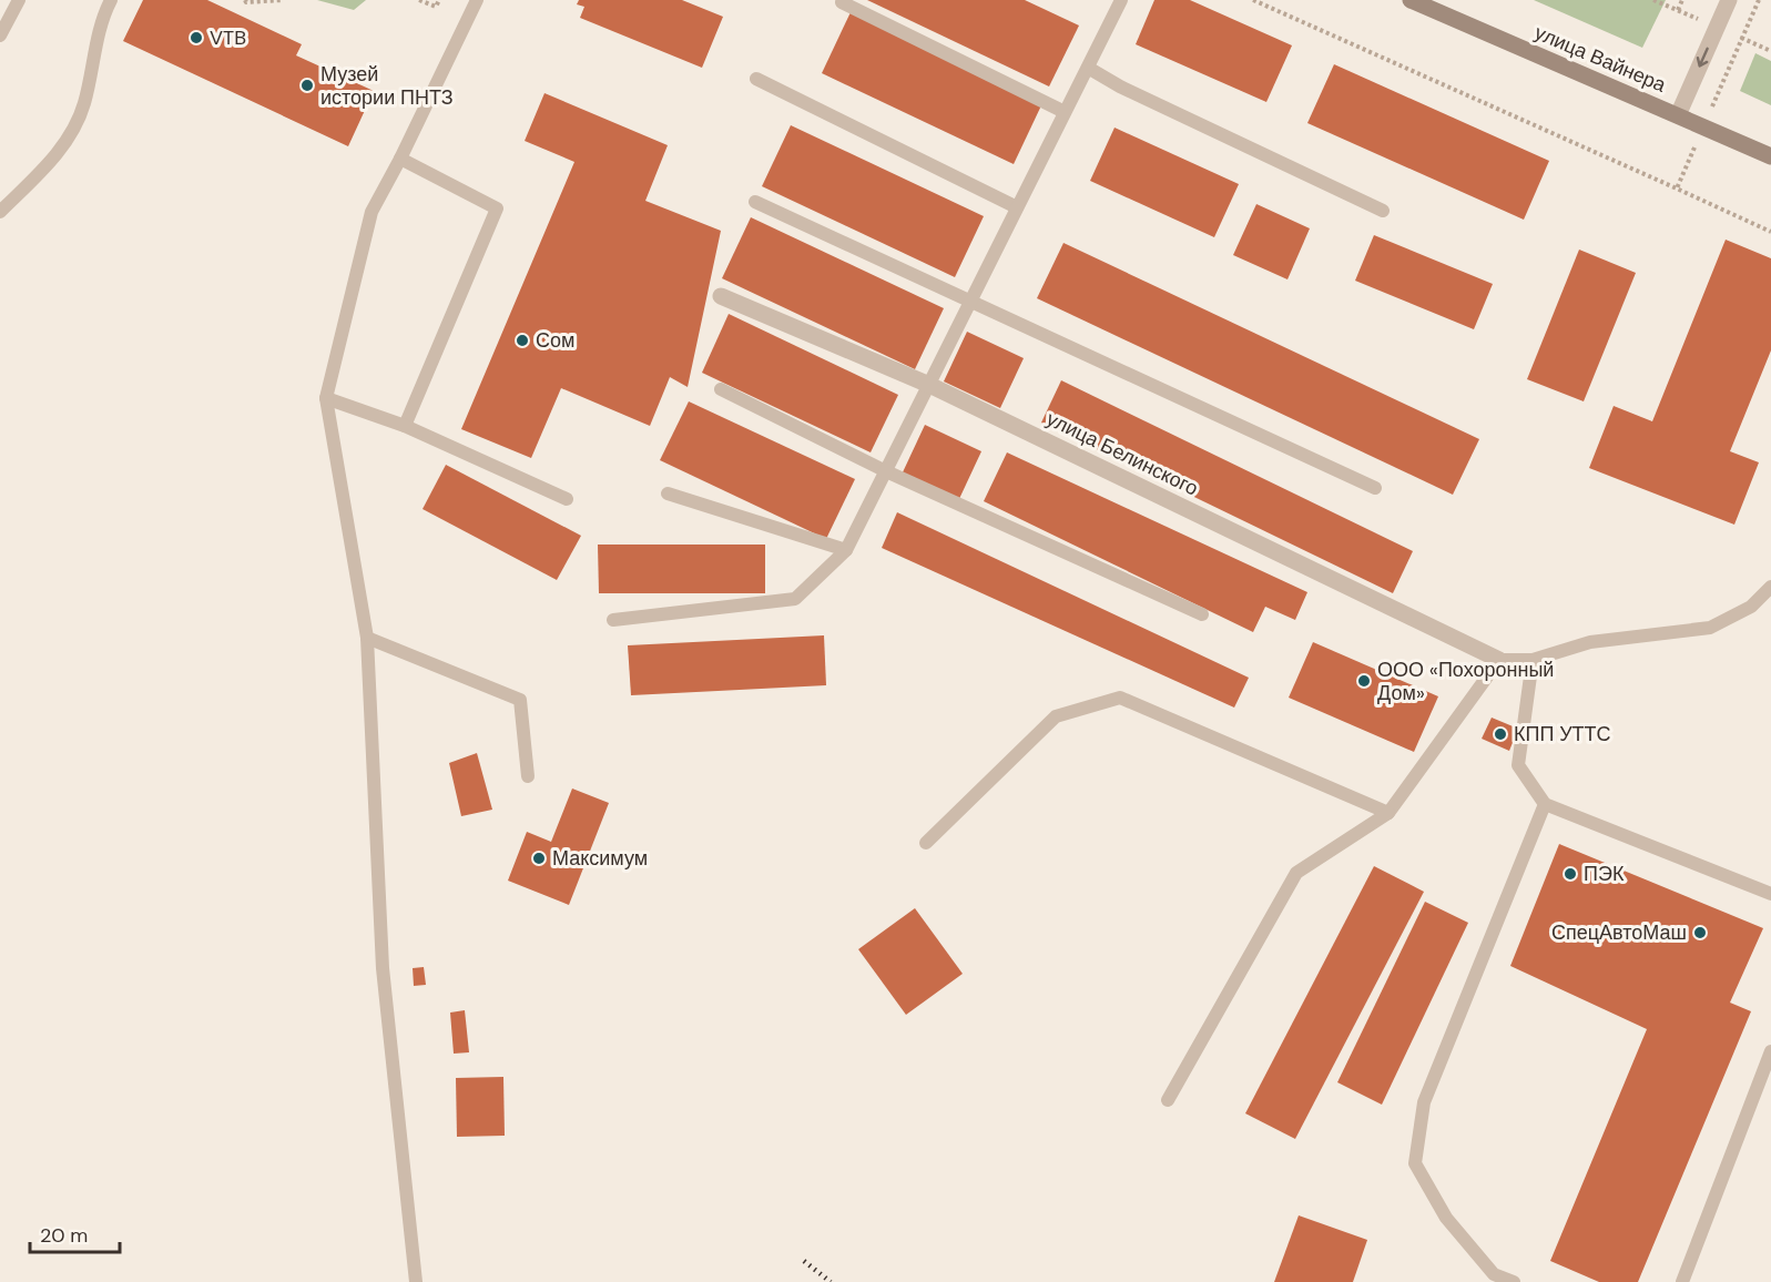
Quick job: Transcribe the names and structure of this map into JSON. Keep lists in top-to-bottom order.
{
  "streets": {
    "main road": ["улица Вайнера"],
    "street": ["улица Белинского"]
  },
  "places": [
    "VTB",
    "Музей истории ПНТЗ",
    "Сом",
    "ООО «Похоронный Дом»",
    "КПП УТТС",
    "Максимум",
    "ПЭК",
    "СпецАвтоМаш"
  ],
  "scale_bar": "20 m"
}
